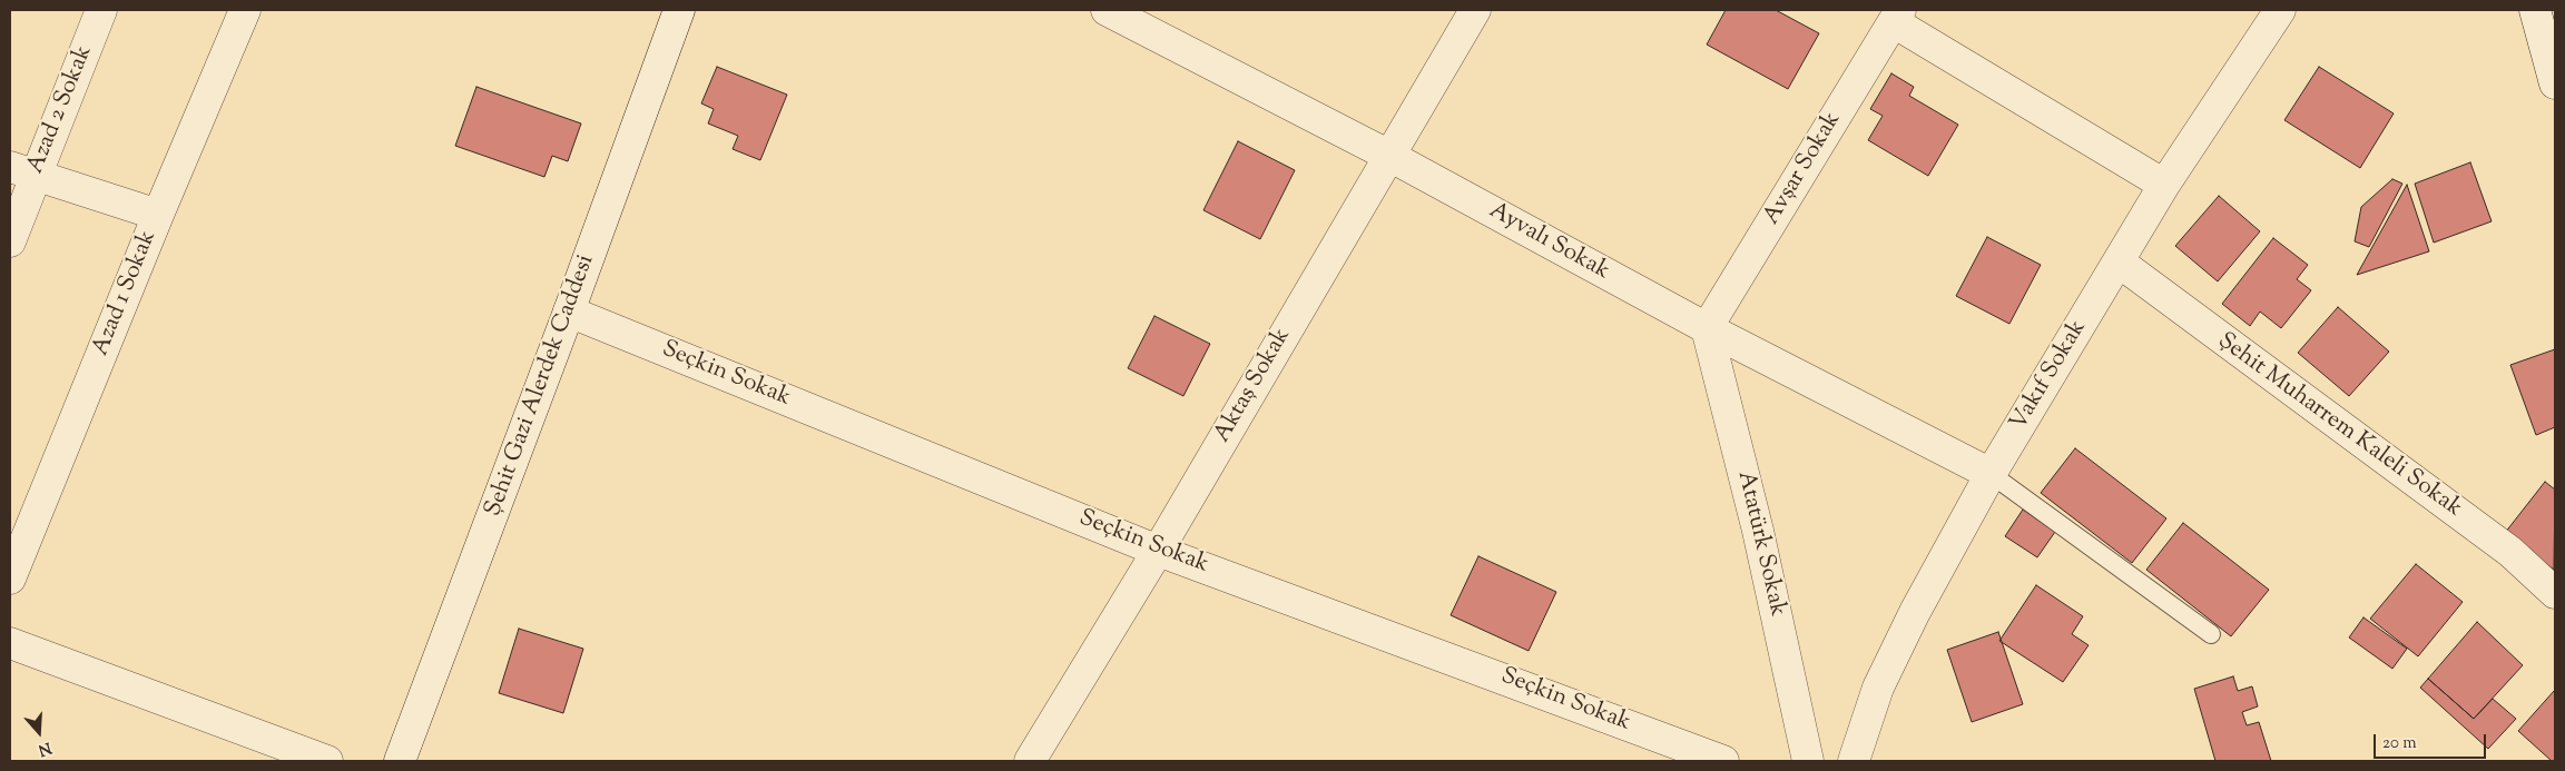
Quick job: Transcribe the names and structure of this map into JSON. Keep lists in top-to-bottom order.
{
  "streets": {
    "street": [
      "Azad 2 Sokak",
      "Avşar Sokak",
      "Ayvalı Sokak",
      "Azad 1 Sokak",
      "Seçkin Sokak",
      "Vakıf Sokak",
      "Şehit Gazi Alerdek Caddesi",
      "Aktaş Sokak",
      "Şehit Muharrem Kaleli Sokak",
      "Atatürk Sokak"
    ]
  },
  "crossings": [
    ["Avşar Sokak", "Ayvalı Sokak"],
    ["Avşar Sokak", "Atatürk Sokak"],
    ["Ayvalı Sokak", "Vakıf Sokak"],
    ["Ayvalı Sokak", "Aktaş Sokak"],
    ["Ayvalı Sokak", "Atatürk Sokak"],
    ["Seçkin Sokak", "Şehit Gazi Alerdek Caddesi"],
    ["Seçkin Sokak", "Aktaş Sokak"],
    ["Vakıf Sokak", "Şehit Muharrem Kaleli Sokak"]
  ],
  "scale_bar": "20 m",
  "north": "bottom"
}
